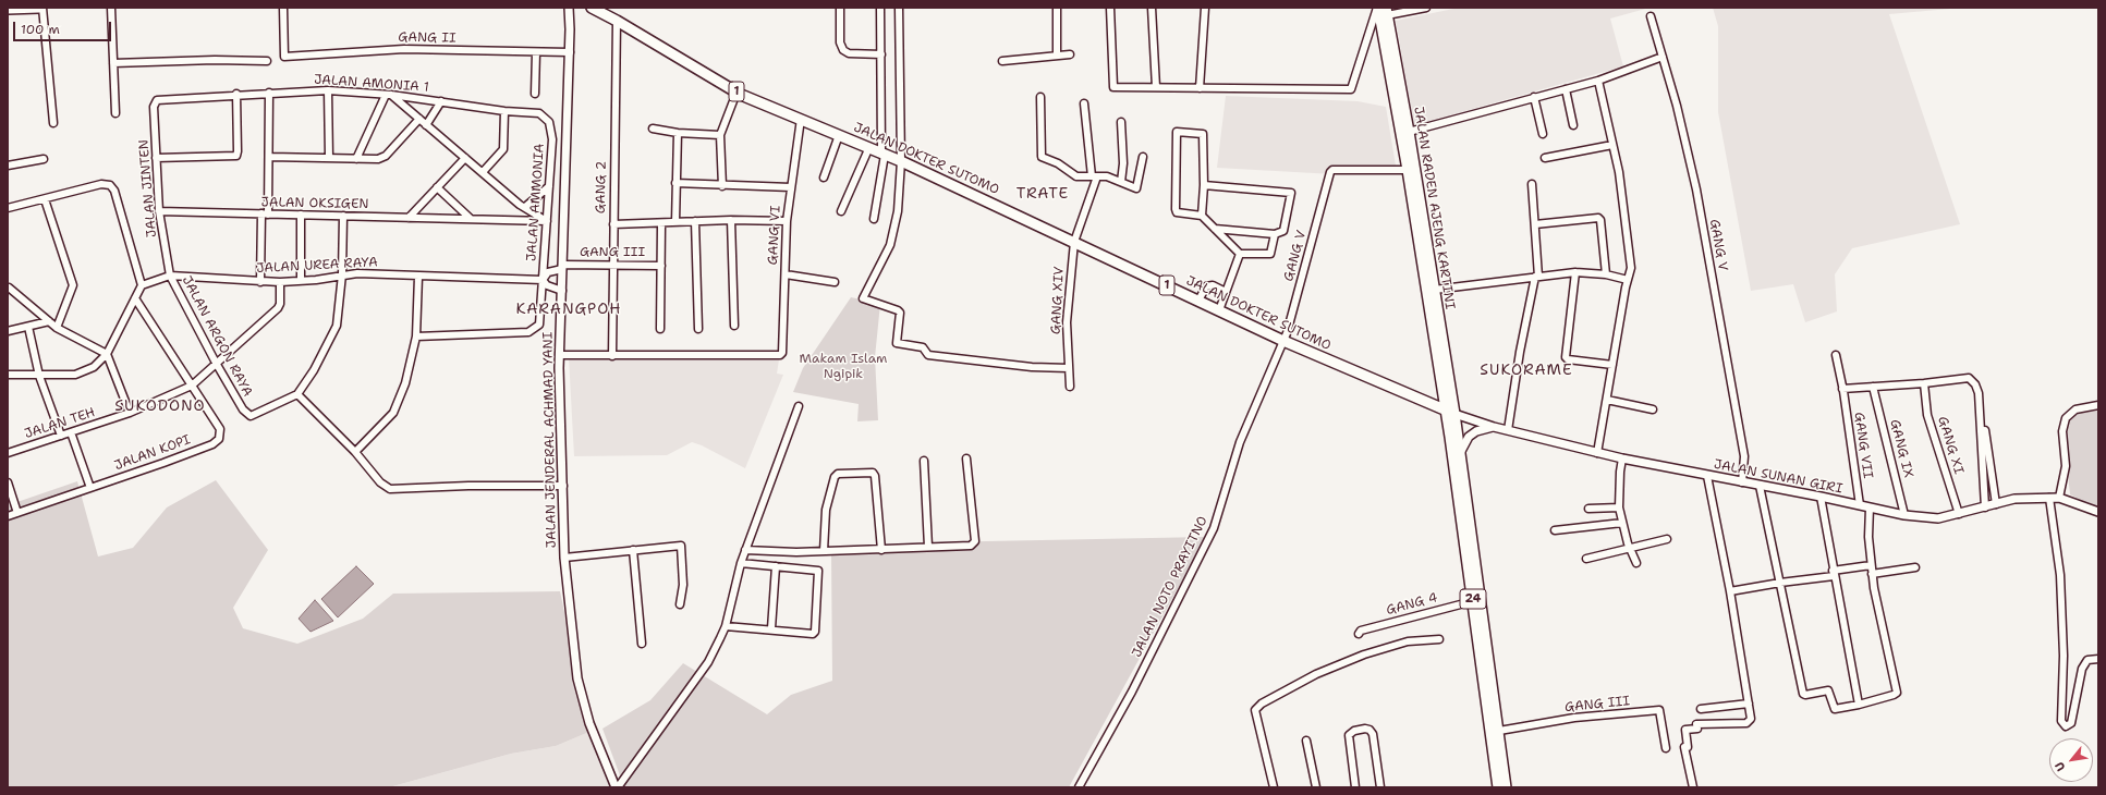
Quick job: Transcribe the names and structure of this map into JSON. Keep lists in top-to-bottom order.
{
  "streets": {
    "highway": [
      "1",
      "JALAN DOKTER SUTOMO",
      "JALAN RADEN AJENG KARTINI",
      "24"
    ],
    "main road": ["JALAN JENDERAL ACHMAD YANI", "JALAN SUNAN GIRI"],
    "street": [
      "GANG II",
      "JALAN AMONIA 1",
      "GANG 2",
      "JALAN JINTEN",
      "JALAN AMMONIA",
      "JALAN OKSIGEN",
      "GANG VI",
      "GANG V",
      "GANG III",
      "JALAN UREA RAYA",
      "GANG XIV",
      "JALAN ARGON RAYA",
      "JALAN TEH",
      "GANG VII",
      "GANG XI",
      "GANG IX",
      "JALAN KOPI",
      "JALAN NOTO PRAYITNO",
      "GANG 4"
    ]
  },
  "crossings": [
    ["GANG II", "JALAN JENDERAL ACHMAD YANI"],
    ["JALAN AMONIA 1", "JALAN JINTEN"],
    ["JALAN AMONIA 1", "JALAN AMMONIA"],
    ["JALAN DOKTER SUTOMO", "GANG 2"],
    ["JALAN DOKTER SUTOMO", "JALAN RADEN AJENG KARTINI"],
    ["JALAN DOKTER SUTOMO", "GANG VI"],
    ["JALAN DOKTER SUTOMO", "GANG V"],
    ["JALAN DOKTER SUTOMO", "GANG XIV"],
    ["JALAN DOKTER SUTOMO", "JALAN SUNAN GIRI"],
    ["JALAN DOKTER SUTOMO", "JALAN NOTO PRAYITNO"],
    ["JALAN DOKTER SUTOMO", "24"],
    ["GANG 2", "GANG VI"],
    ["GANG 2", "GANG III"],
    ["JALAN JINTEN", "JALAN OKSIGEN"],
    ["JALAN JINTEN", "JALAN UREA RAYA"],
    ["JALAN JINTEN", "JALAN ARGON RAYA"],
    ["JALAN AMMONIA", "JALAN OKSIGEN"],
    ["JALAN AMMONIA", "JALAN UREA RAYA"],
    ["JALAN RADEN AJENG KARTINI", "GANG V"],
    ["JALAN RADEN AJENG KARTINI", "JALAN SUNAN GIRI"],
    ["JALAN RADEN AJENG KARTINI", "24"],
    ["GANG V", "JALAN SUNAN GIRI"],
    ["GANG V", "JALAN NOTO PRAYITNO"],
    ["GANG III", "JALAN JENDERAL ACHMAD YANI"],
    ["GANG III", "24"],
    ["JALAN UREA RAYA", "JALAN ARGON RAYA"],
    ["JALAN UREA RAYA", "JALAN TEH"],
    ["JALAN UREA RAYA", "JALAN JENDERAL ACHMAD YANI"],
    ["JALAN ARGON RAYA", "JALAN TEH"],
    ["JALAN TEH", "JALAN KOPI"],
    ["GANG VII", "JALAN SUNAN GIRI"],
    ["GANG XI", "JALAN SUNAN GIRI"],
    ["GANG IX", "JALAN SUNAN GIRI"],
    ["JALAN SUNAN GIRI", "24"],
    ["24", "GANG 4"]
  ],
  "districts": [
    "TRATE",
    "KARANGPOH",
    "SUKORAME",
    "SUKODONO"
  ],
  "parks": ["Makam Islam Ngipik"],
  "scale_bar": "100 m",
  "north": "bottom left"
}
